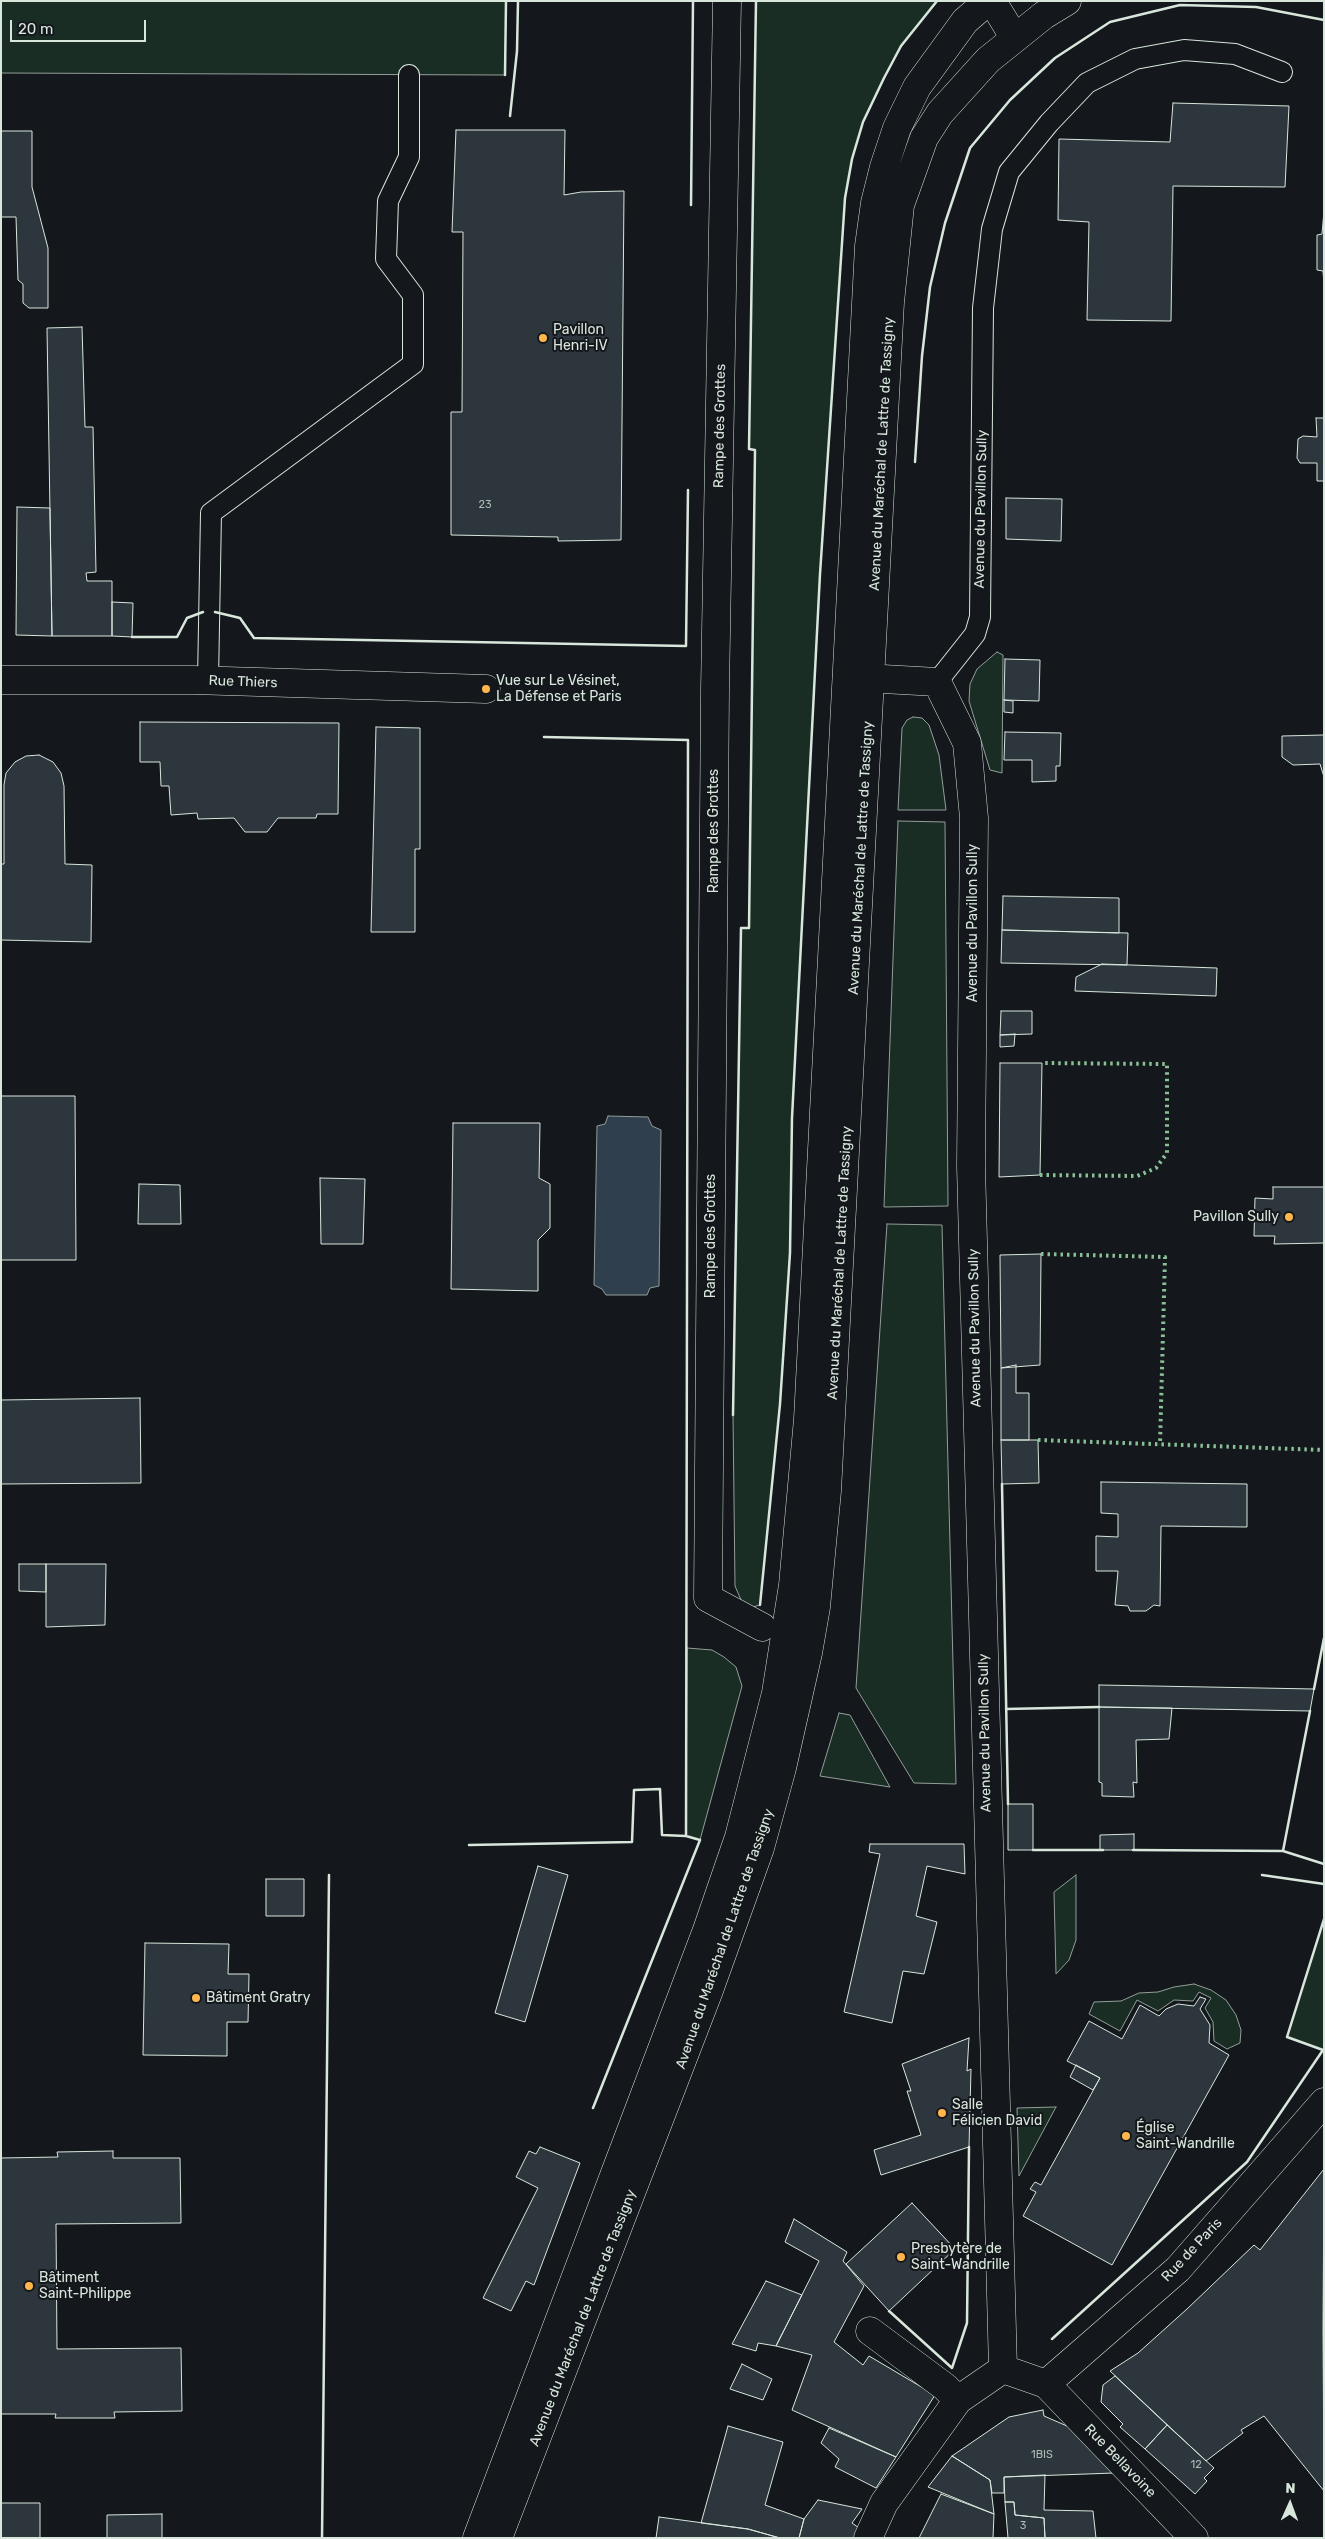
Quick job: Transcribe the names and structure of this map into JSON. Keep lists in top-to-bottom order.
{
  "streets": {
    "main road": [
      "Rampe des Grottes",
      "Avenue du Maréchal de Lattre de Tassigny",
      "Avenue du Pavillon Sully",
      "Rue Thiers",
      "Rue de Paris",
      "Rue Bellavoine"
    ]
  },
  "crossings": [
    ["Rue de Paris", "Rue Bellavoine"]
  ],
  "places": [
    "Pavillon Henri-IV",
    "Vue sur Le Vésinet, La Défense et Paris",
    "Pavillon Sully",
    "Bâtiment Gratry",
    "Salle Félicien David",
    "Église Saint-Wandrille",
    "Presbytère de Saint-Wandrille",
    "Bâtiment Saint-Philippe"
  ],
  "house_numbers": [
    "23",
    "1BIS",
    "12",
    "3"
  ],
  "scale_bar": "20 m",
  "north": "top"
}
